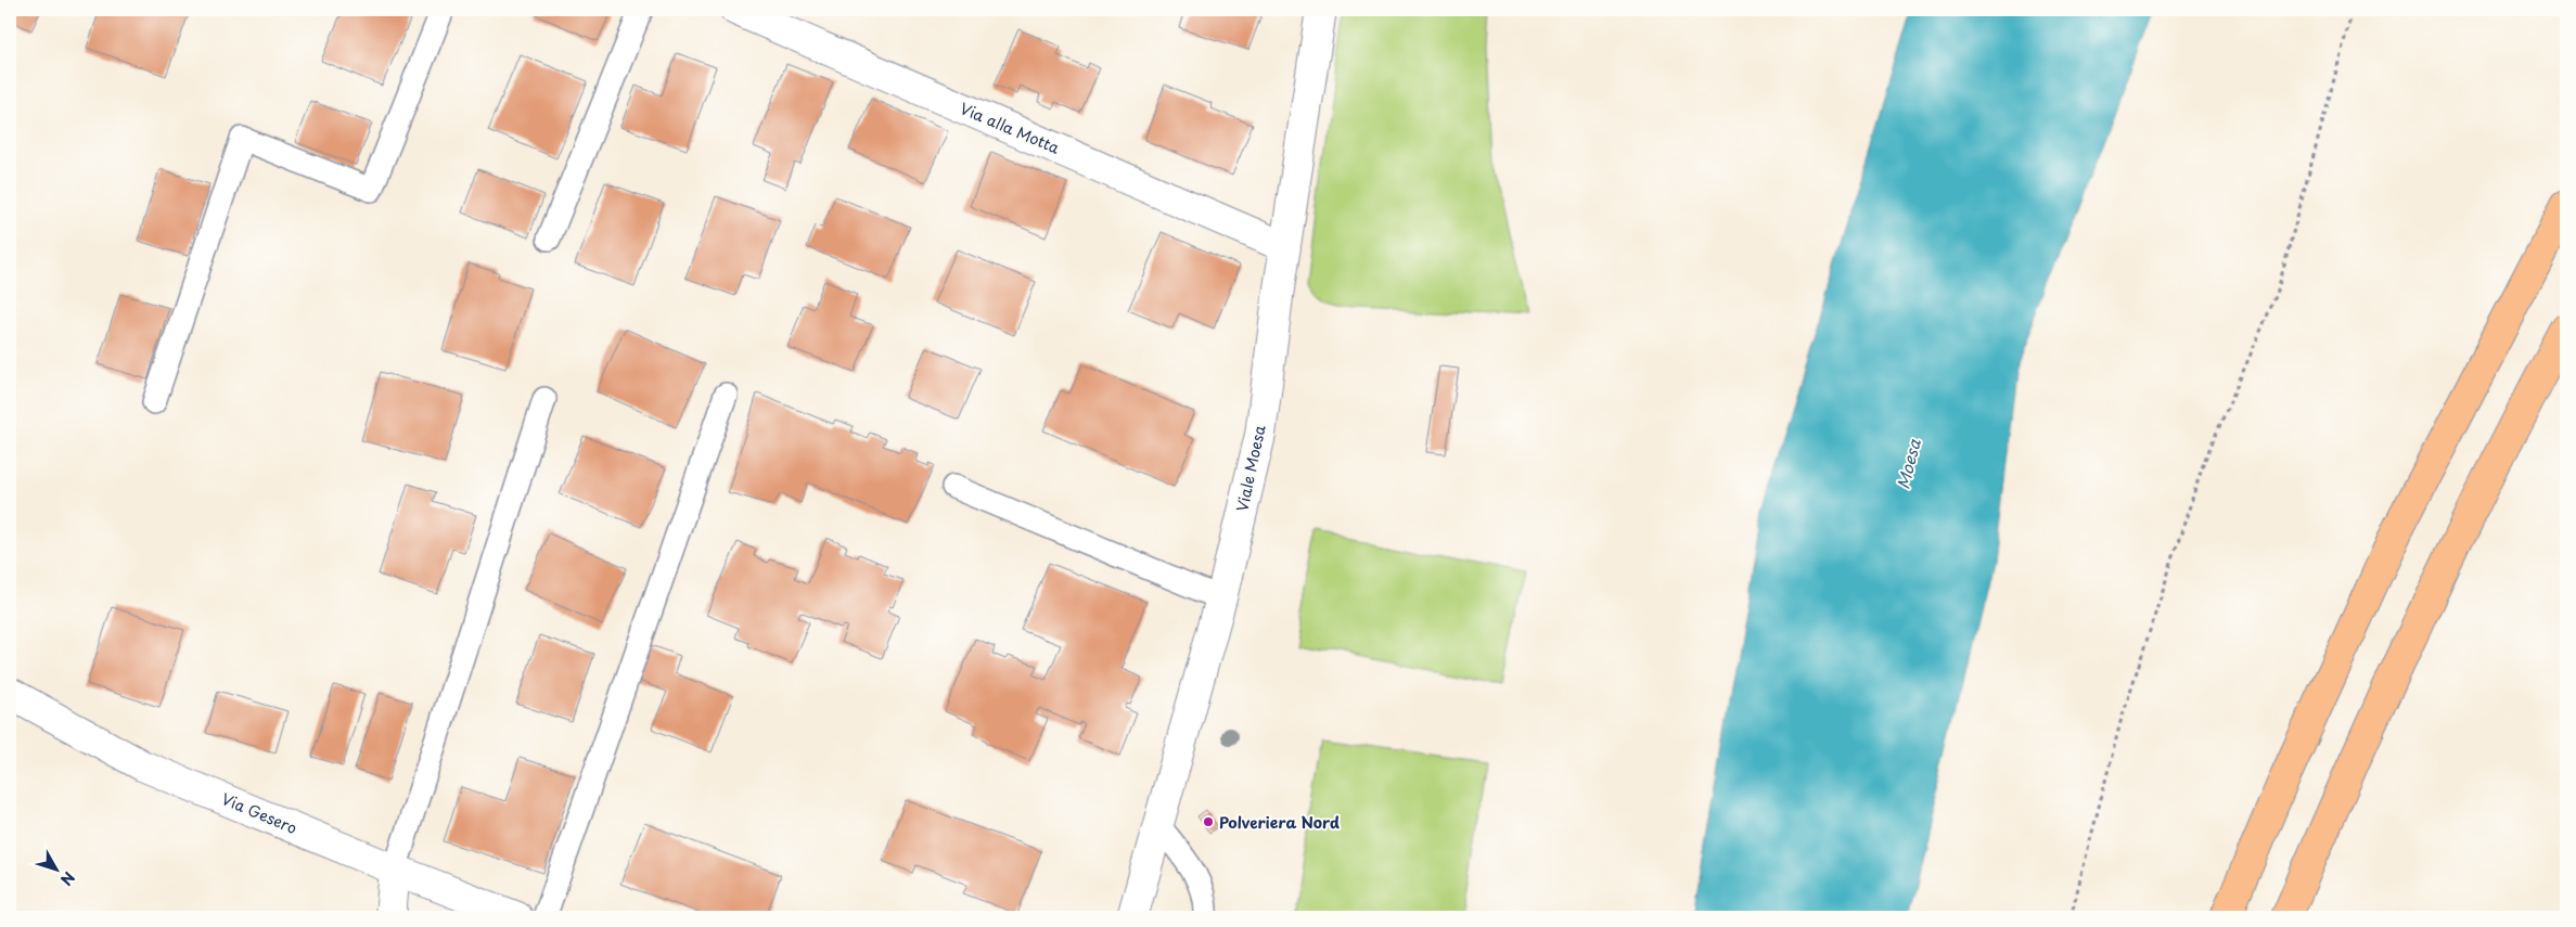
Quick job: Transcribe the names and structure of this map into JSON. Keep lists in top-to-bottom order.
{
  "streets": {
    "street": ["Via alla Motta", "Viale Moesa", "Via Gesero"]
  },
  "crossings": [
    ["Via alla Motta", "Viale Moesa"]
  ],
  "water": ["Moesa"],
  "places": ["Polveriera Nord"],
  "north": "bottom right"
}
